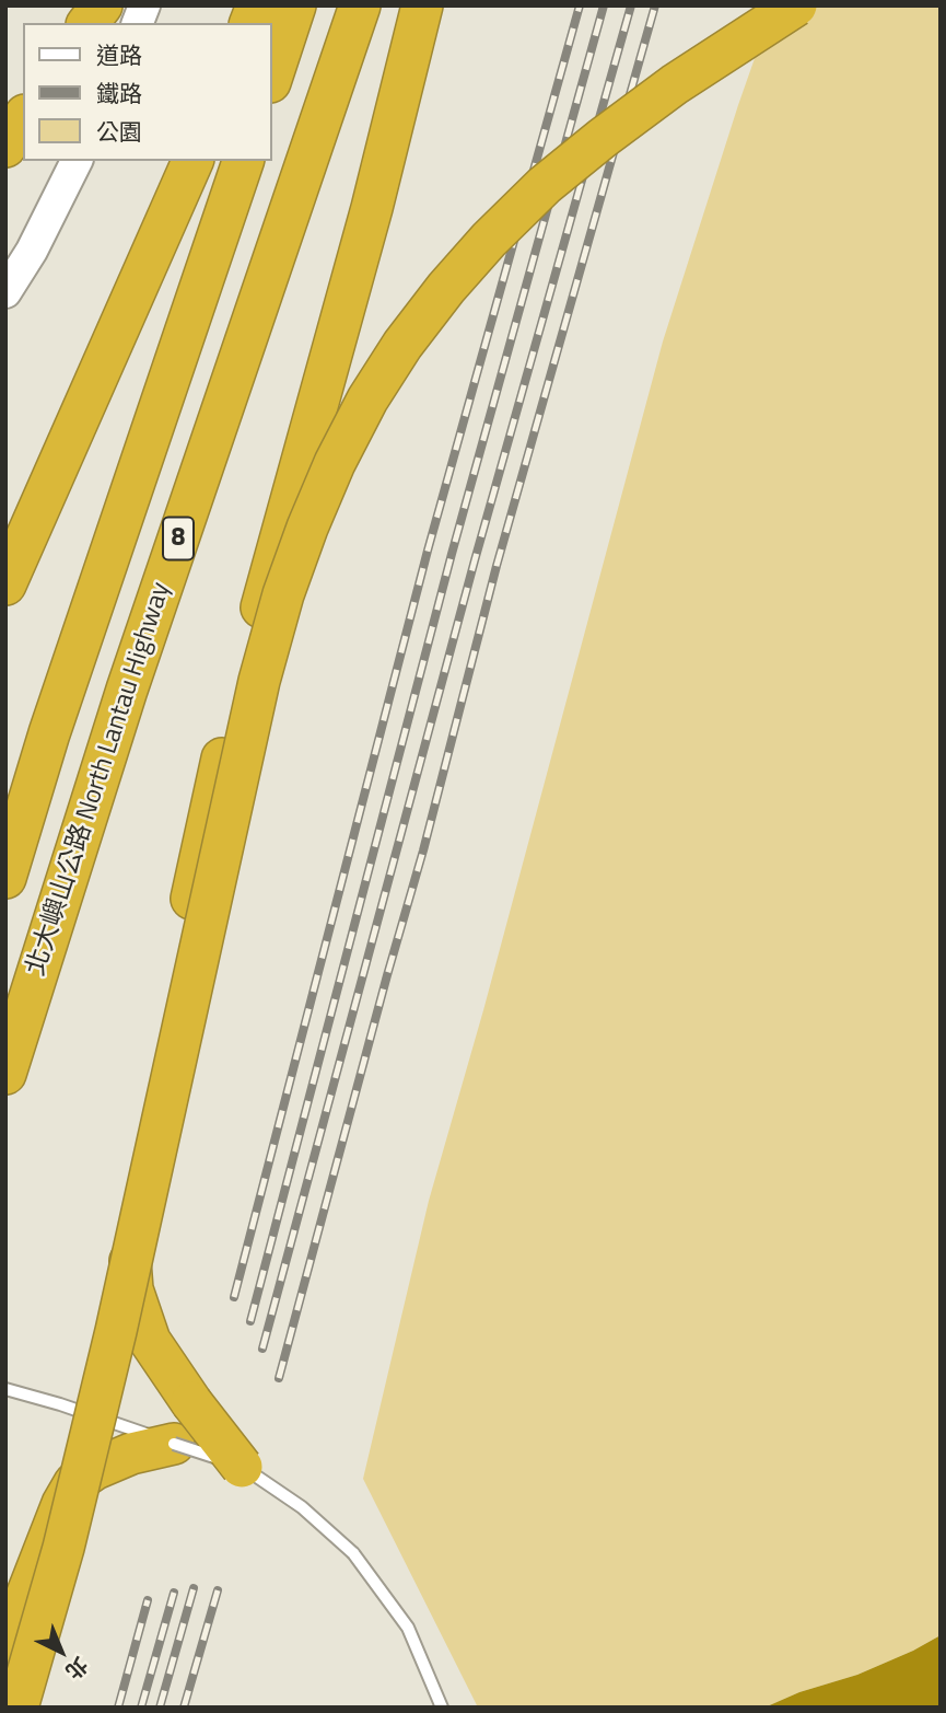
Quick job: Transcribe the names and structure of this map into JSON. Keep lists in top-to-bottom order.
{
  "streets": {
    "highway": ["8", "北大嶼山公路 North Lantau Highway"]
  },
  "legend": ["道路", "鐵路", "公園"],
  "north": "bottom right"
}
